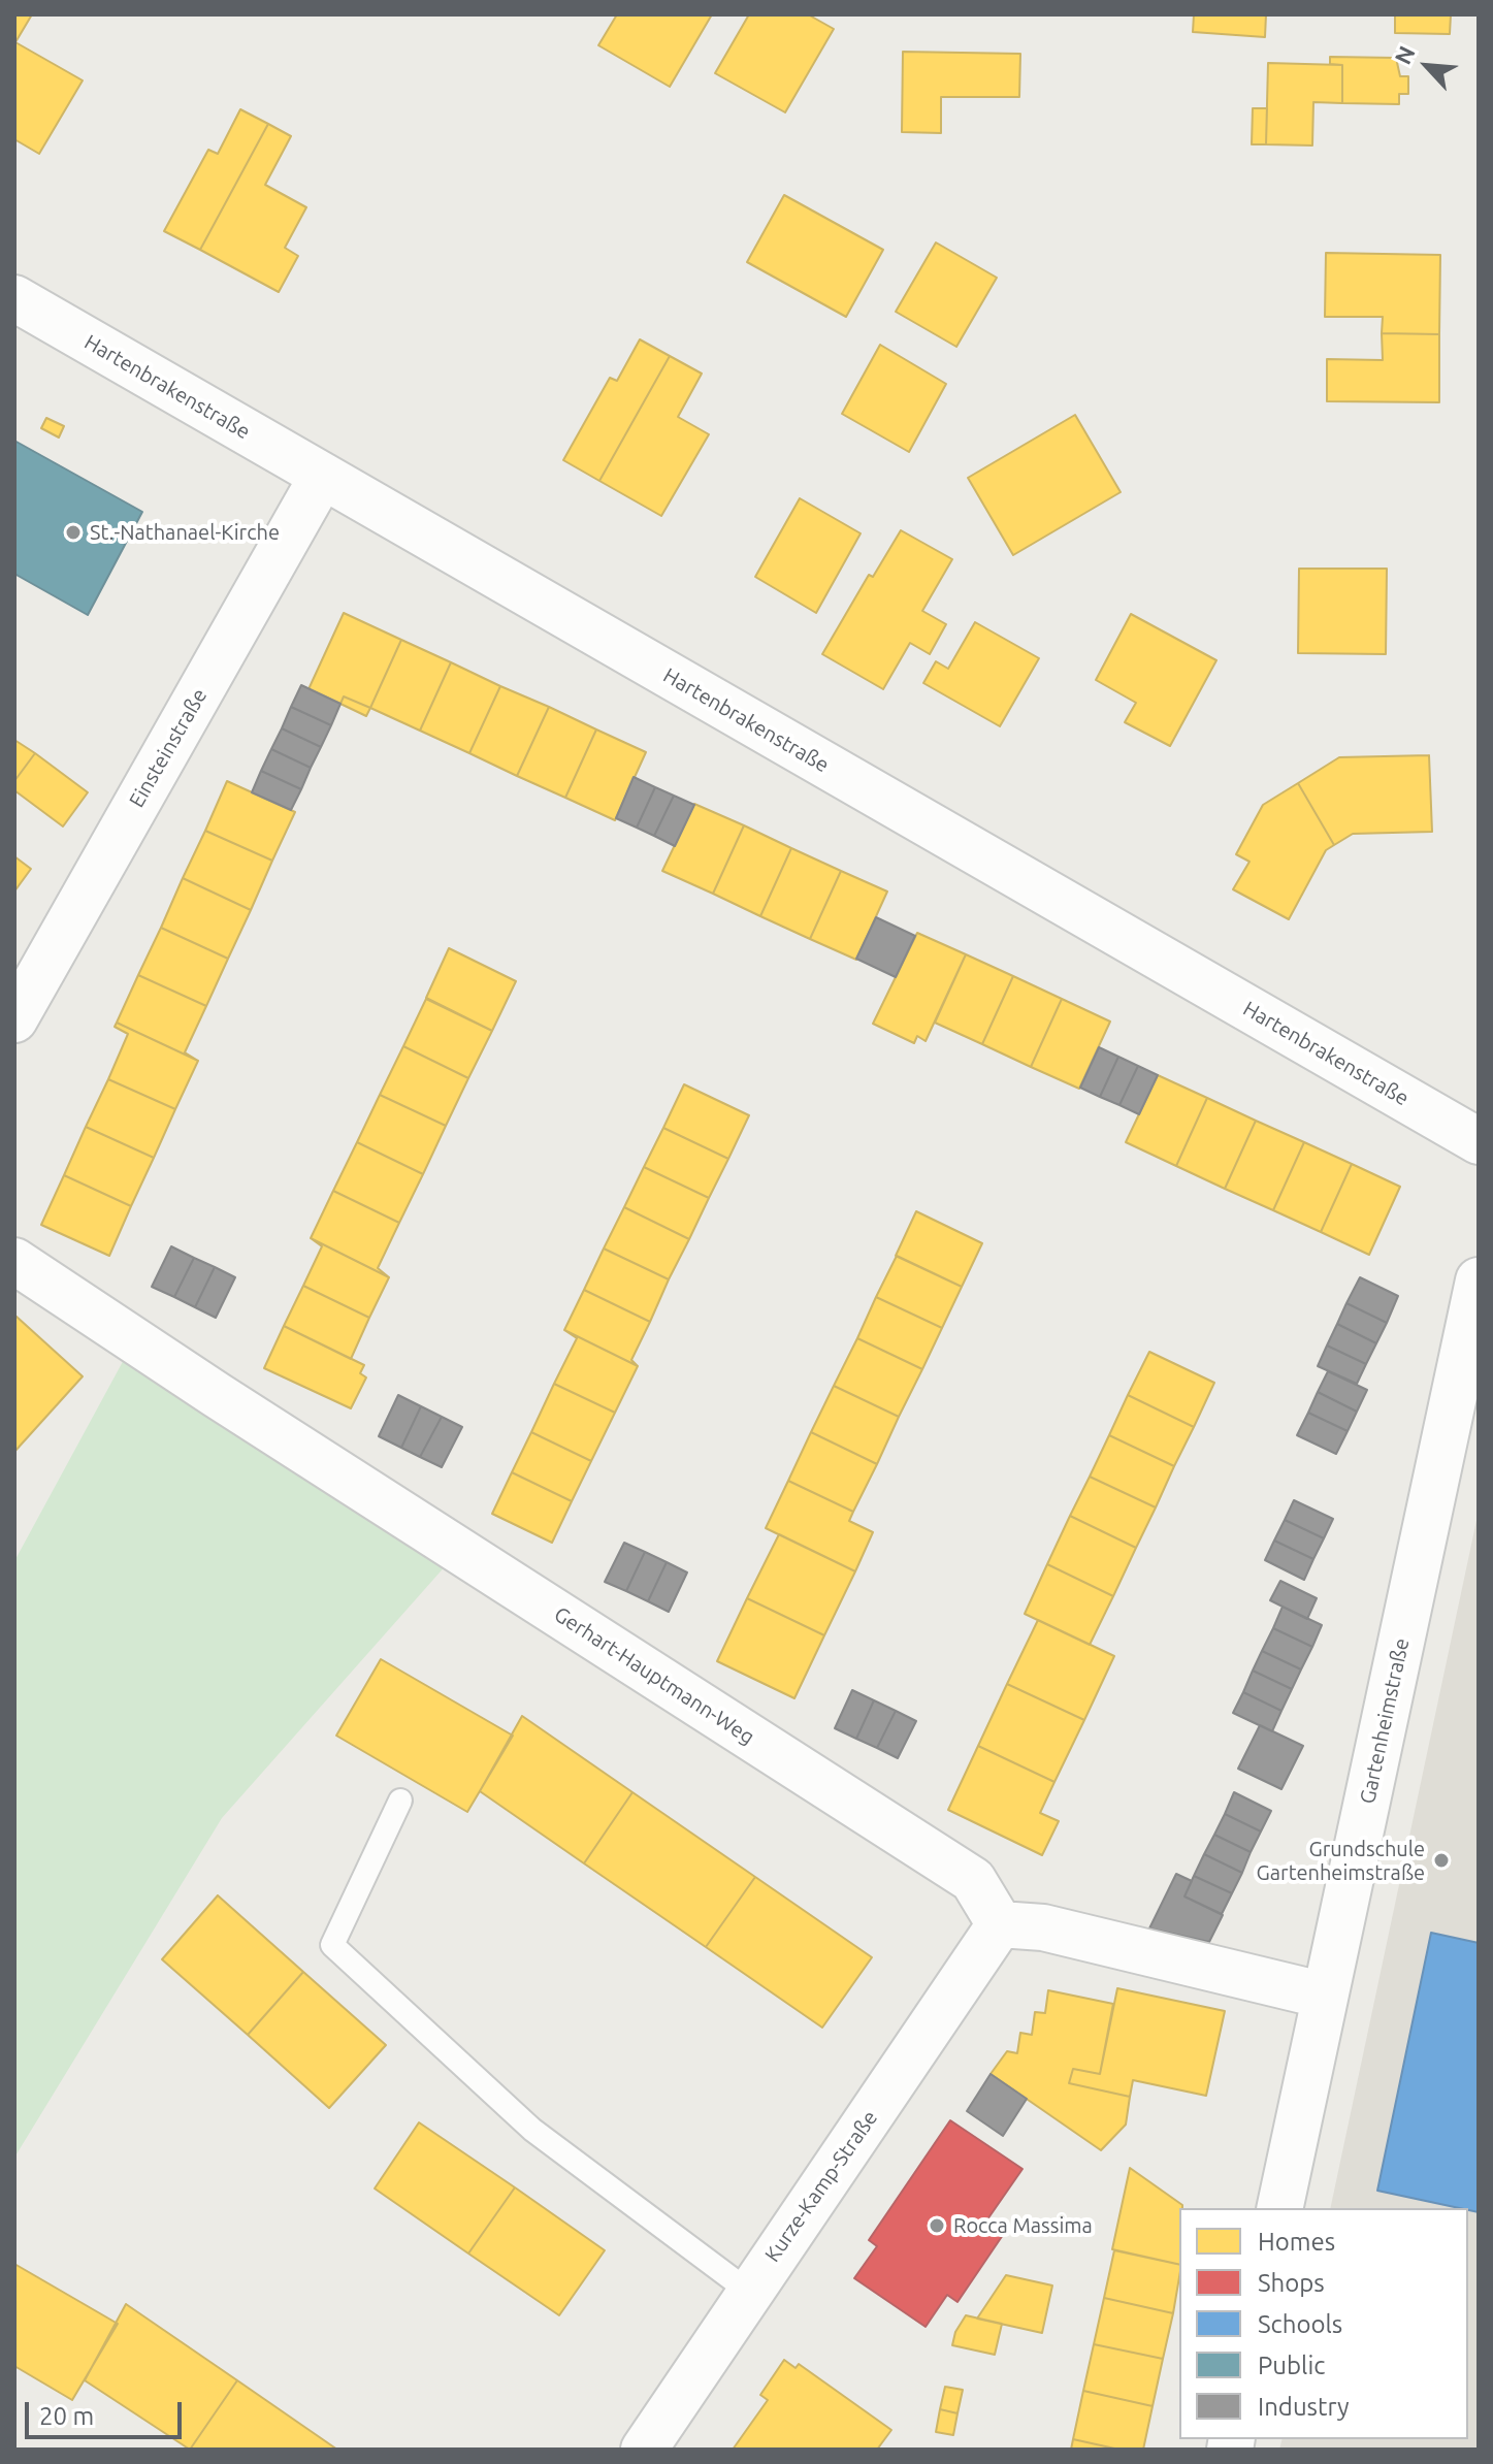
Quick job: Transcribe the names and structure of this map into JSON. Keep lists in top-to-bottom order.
{
  "streets": {
    "street": [
      "Hartenbrakenstraße",
      "Einsteinstraße",
      "Gerhart-Hauptmann-Weg",
      "Gartenheimstraße",
      "Kurze-Kamp-Straße"
    ]
  },
  "crossings": [
    ["Hartenbrakenstraße", "Einsteinstraße"],
    ["Gerhart-Hauptmann-Weg", "Kurze-Kamp-Straße"]
  ],
  "places": ["St.-Nathanael-Kirche", "Grundschule Gartenheimstraße", "Rocca Massima"],
  "legend": [
    "Homes",
    "Shops",
    "Schools",
    "Public",
    "Industry"
  ],
  "scale_bar": "20 m",
  "north": "top left"
}
